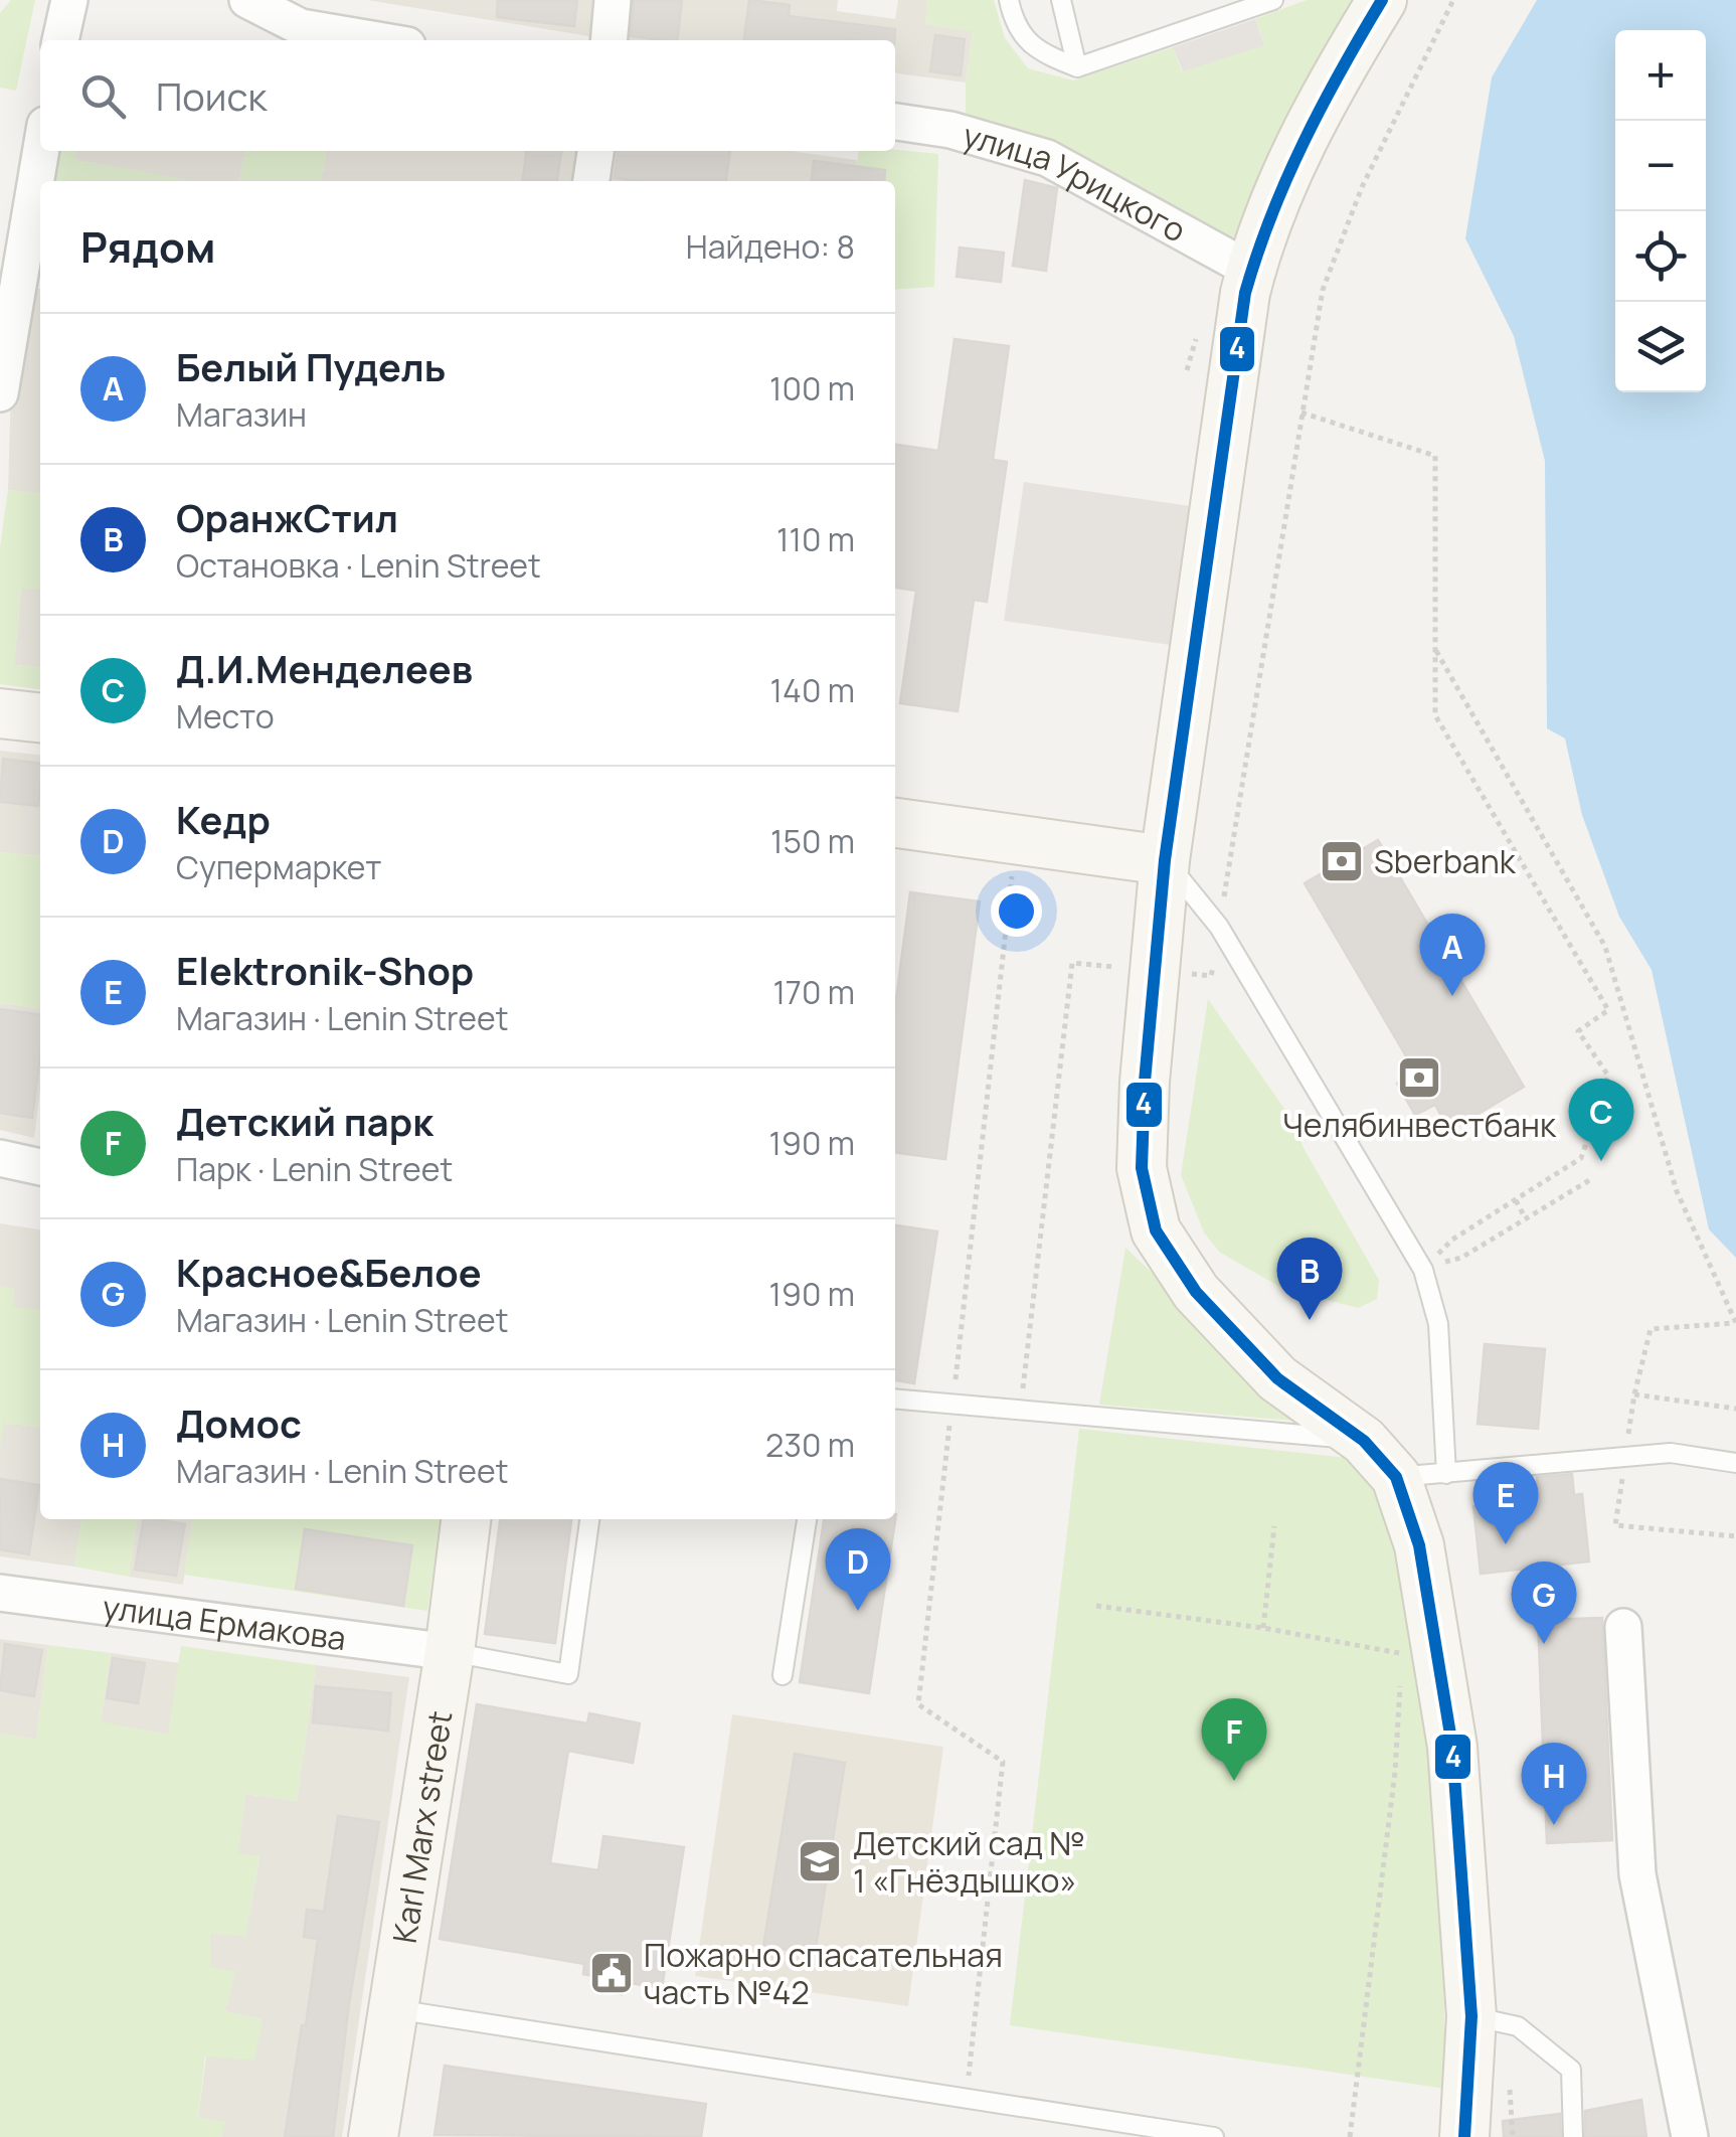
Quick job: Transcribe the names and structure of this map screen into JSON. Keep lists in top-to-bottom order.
{
  "streets": {
    "main road": ["Karl Marx street"],
    "street": ["улица Урицкого", "улица Ермакова"]
  },
  "crossings": [
    ["улица Ермакова", "Karl Marx street"]
  ],
  "places": {
    "bank": ["Sberbank", "Челябинвестбанк"],
    "school or university": ["Детский сад № 1 «Гнёздышко»"],
    "public building": ["Пожарно спасательная часть №42"]
  },
  "lines": ["transit line 4"],
  "page": {
    "map_buttons": ["+", "−"],
    "search": "Поиск",
    "heading": ["Рядом", "Найдено: 8"],
    "list": [
      {
        "mark": "A",
        "name": "Белый Пудель",
        "note": "Магазин",
        "value": "100 m"
      },
      {
        "mark": "B",
        "name": "ОранжСтил",
        "note": "Остановка · Lenin Street",
        "value": "110 m"
      },
      {
        "mark": "C",
        "name": "Д.И.Менделеев",
        "note": "Место",
        "value": "140 m"
      },
      {
        "mark": "D",
        "name": "Кедр",
        "note": "Супермаркет",
        "value": "150 m"
      },
      {
        "mark": "E",
        "name": "Elektronik-Shop",
        "note": "Магазин · Lenin Street",
        "value": "170 m"
      },
      {
        "mark": "F",
        "name": "Детский парк",
        "note": "Парк · Lenin Street",
        "value": "190 m"
      },
      {
        "mark": "G",
        "name": "Красное&Белое",
        "note": "Магазин · Lenin Street",
        "value": "190 m"
      },
      {
        "mark": "H",
        "name": "Домос",
        "note": "Магазин · Lenin Street",
        "value": "230 m"
      }
    ],
    "pins": [
      "A",
      "C",
      "B",
      "E",
      "D",
      "G",
      "F",
      "H"
    ]
  }
}
